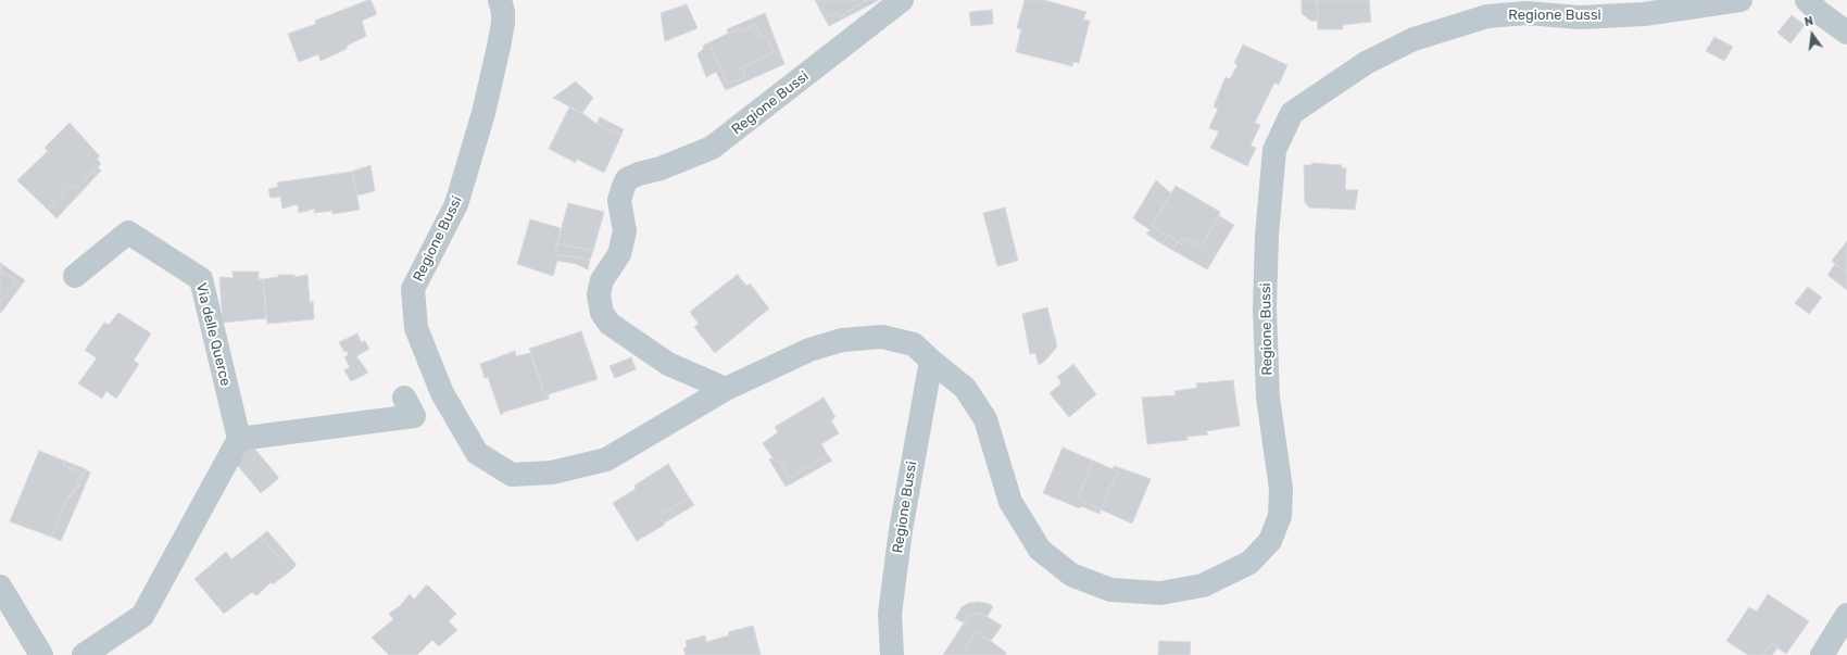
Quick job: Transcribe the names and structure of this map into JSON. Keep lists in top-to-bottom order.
{
  "streets": {
    "street": ["Regione Bussi", "Via delle Querce"]
  },
  "north": "top"
}
